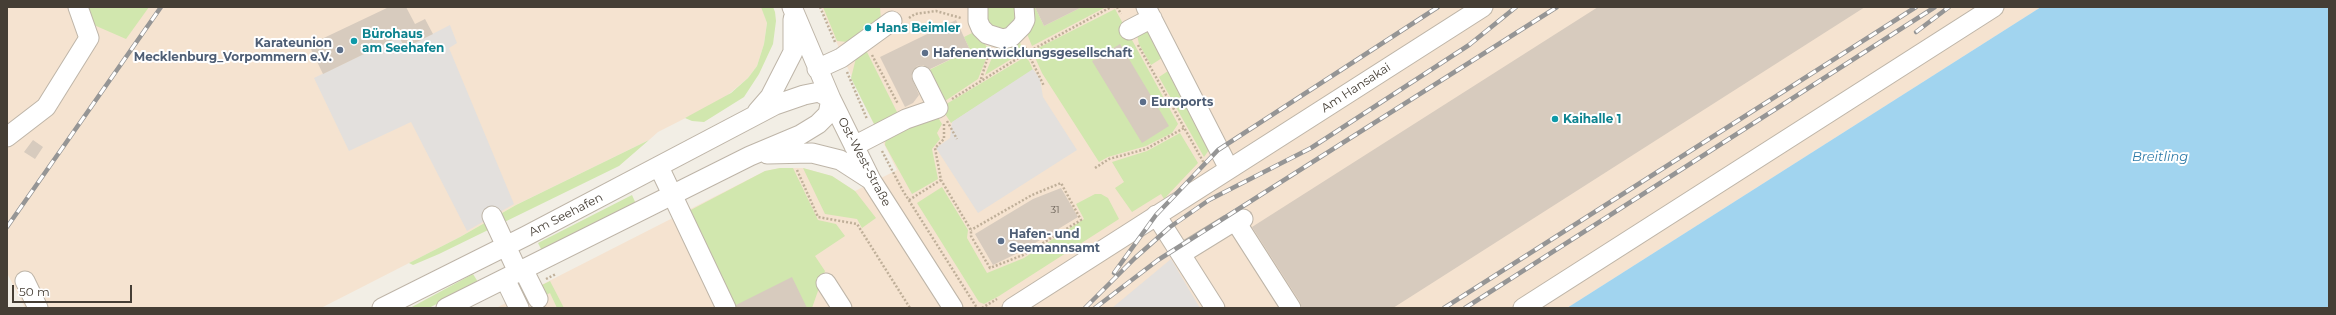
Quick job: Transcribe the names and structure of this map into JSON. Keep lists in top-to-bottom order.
{
  "streets": {
    "street": ["Am Hansakai", "Ost-West-Straße", "Am Seehafen"]
  },
  "crossings": [
    ["Ost-West-Straße", "Am Seehafen"]
  ],
  "water": ["Breitling"],
  "places": [
    "Hans Beimler",
    "Bürohaus am Seehafen",
    "Karateunion Mecklenburg_Vorpommern e.V.",
    "Hafenentwicklungsgesellschaft",
    "Euroports",
    "Kaihalle 1",
    "Hafen- und Seemannsamt"
  ],
  "house_numbers": ["31"],
  "scale_bar": "50 m"
}
